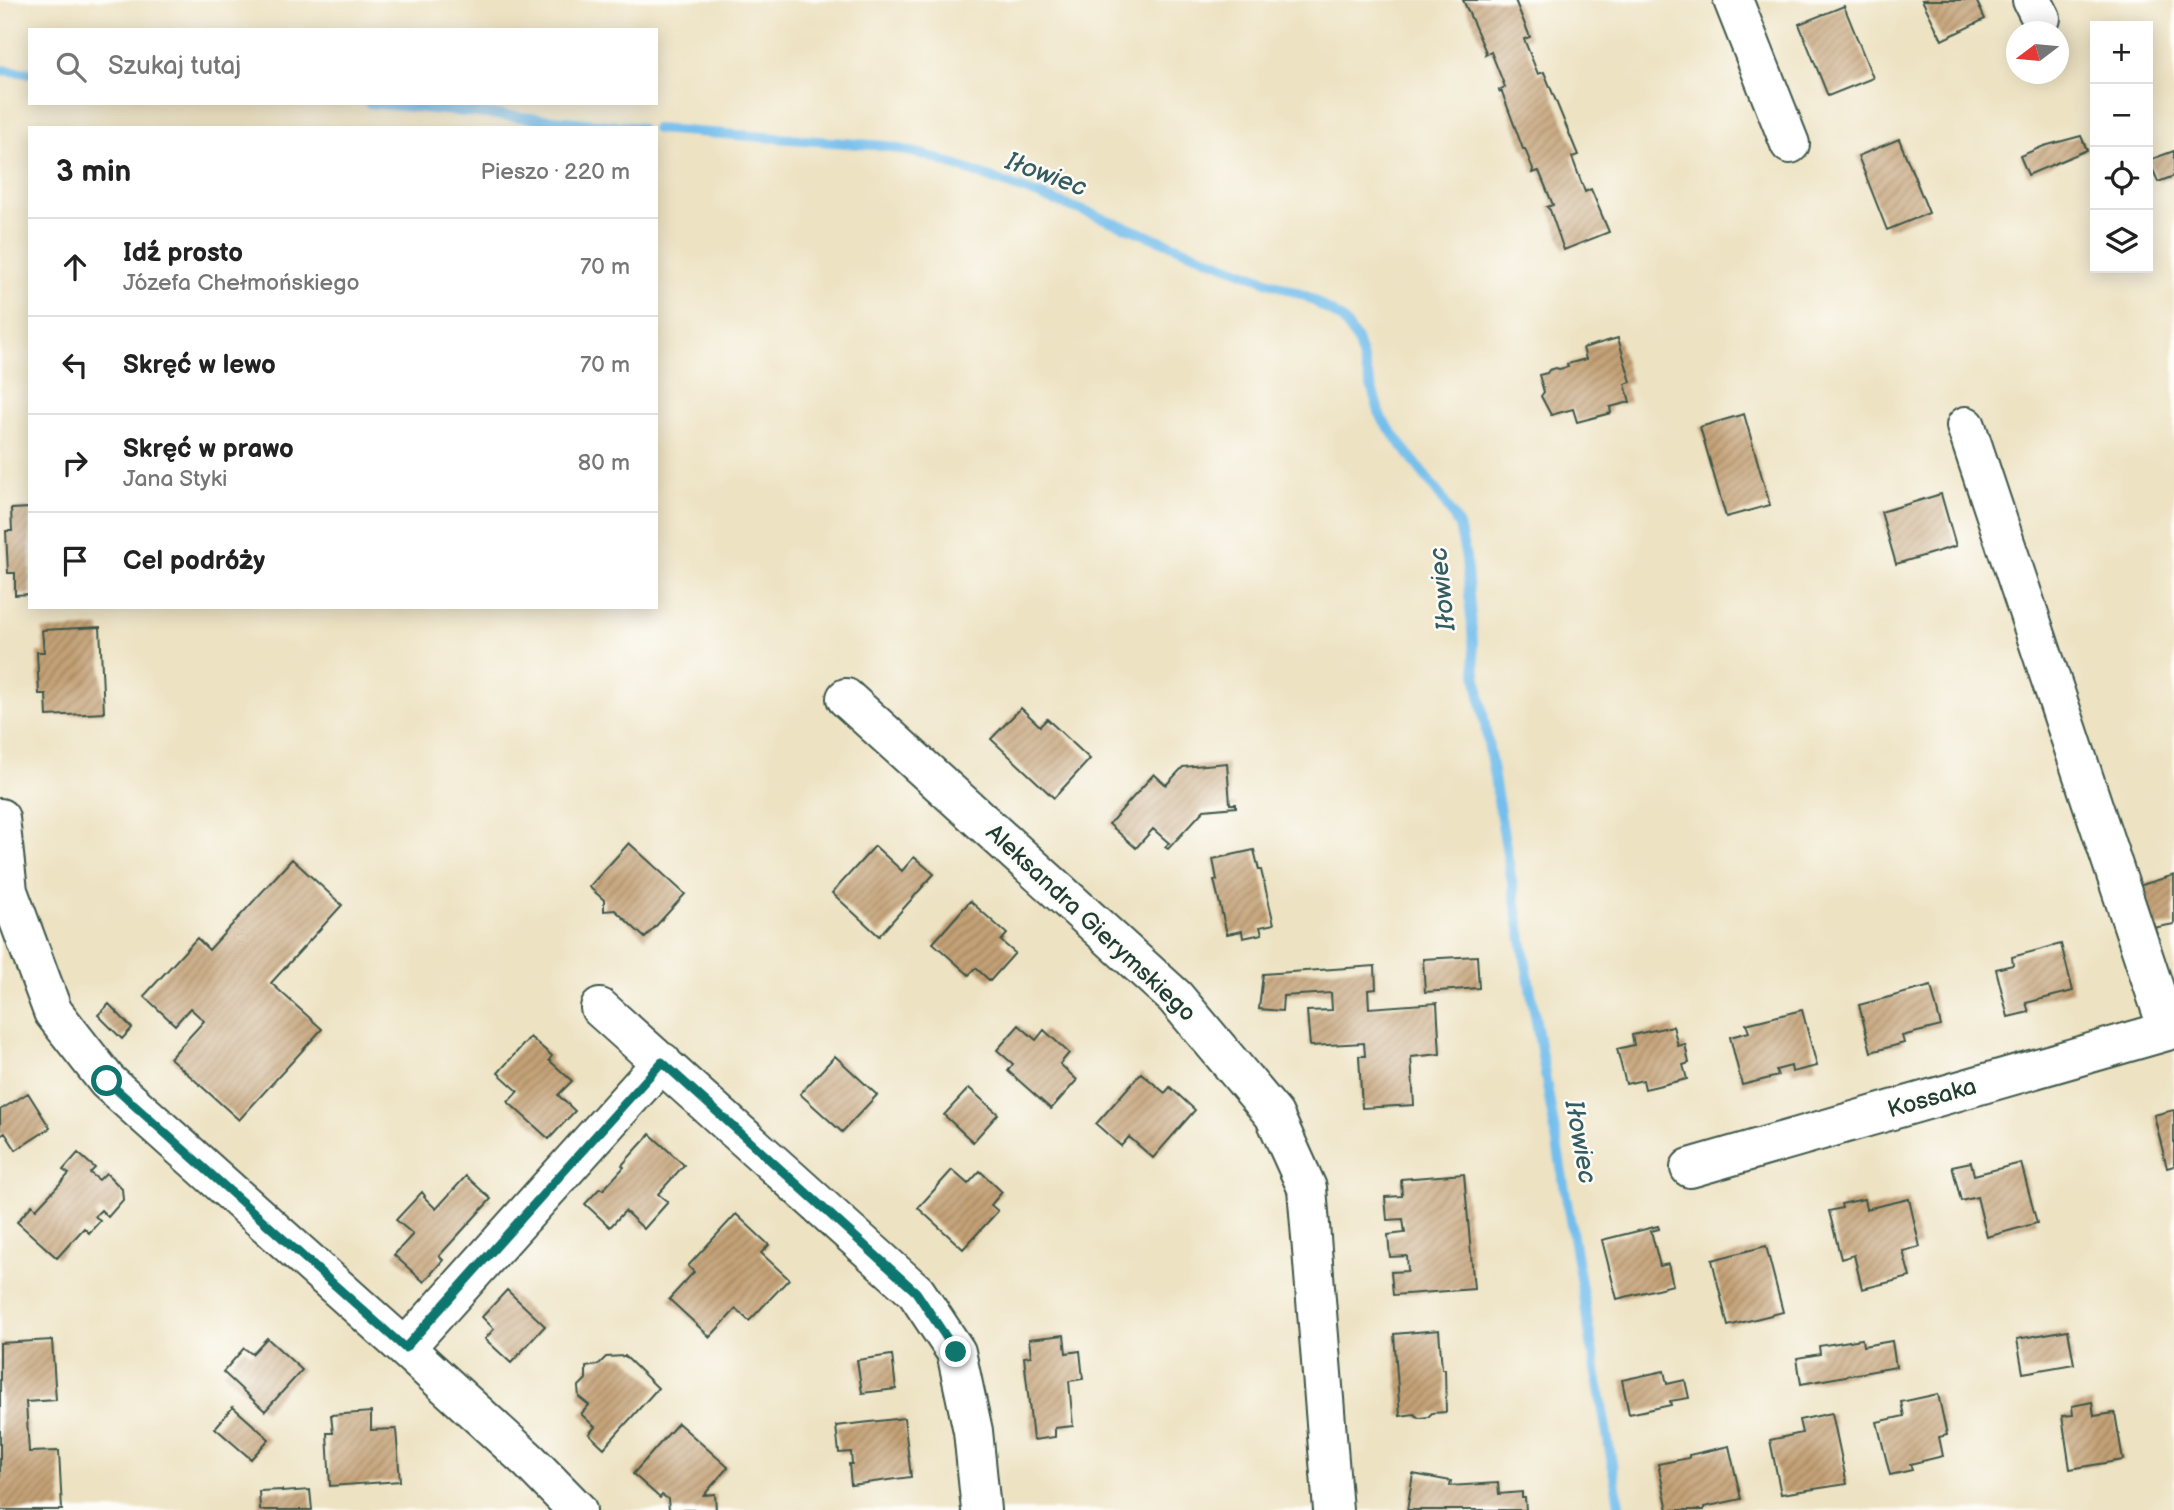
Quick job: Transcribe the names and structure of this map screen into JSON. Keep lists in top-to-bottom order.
{
  "streets": {
    "street": ["Aleksandra Gierymskiego", "Kossaka"]
  },
  "water": ["Iłowiec"],
  "north": "left",
  "page": {
    "map_buttons": ["+", "−"],
    "search": "Szukaj tutaj",
    "heading": ["3 min", "Pieszo · 220 m"],
    "list": [
      ["Idź prosto", "Józefa Chełmońskiego", "70 m"],
      ["Skręć w lewo", "70 m"],
      ["Skręć w prawo", "Jana Styki", "80 m"],
      "Cel podróży"
    ]
  }
}
